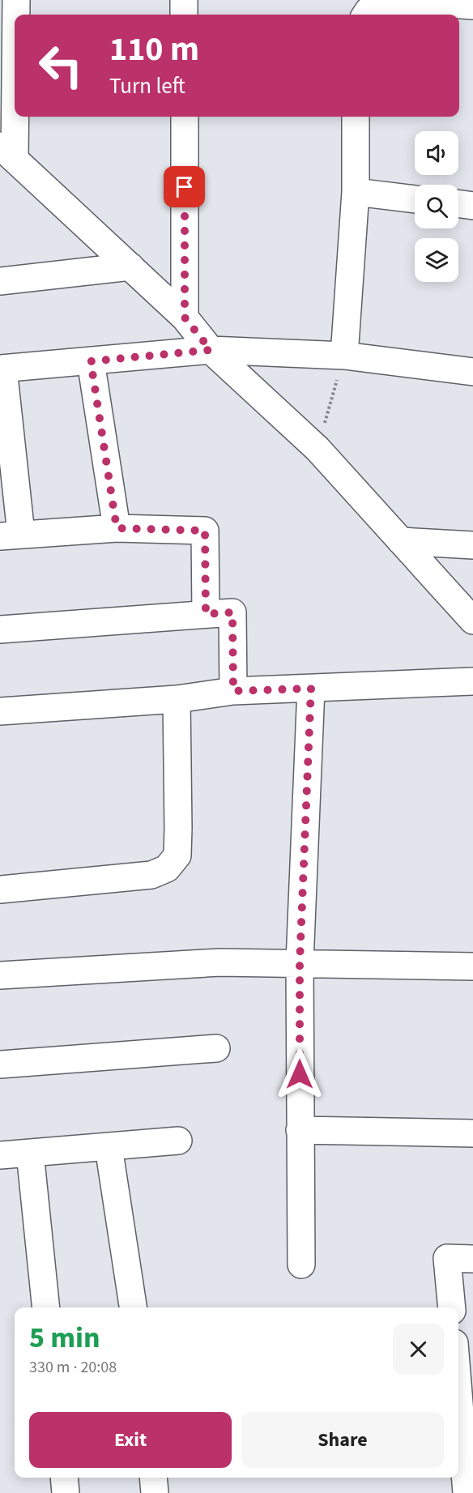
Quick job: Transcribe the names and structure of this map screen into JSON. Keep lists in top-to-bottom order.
{
  "page": {
    "turn": ["110 m", "Turn left"],
    "heading": ["5 min", "330 m · 20:08"],
    "buttons": ["Exit", "Share"]
  }
}
